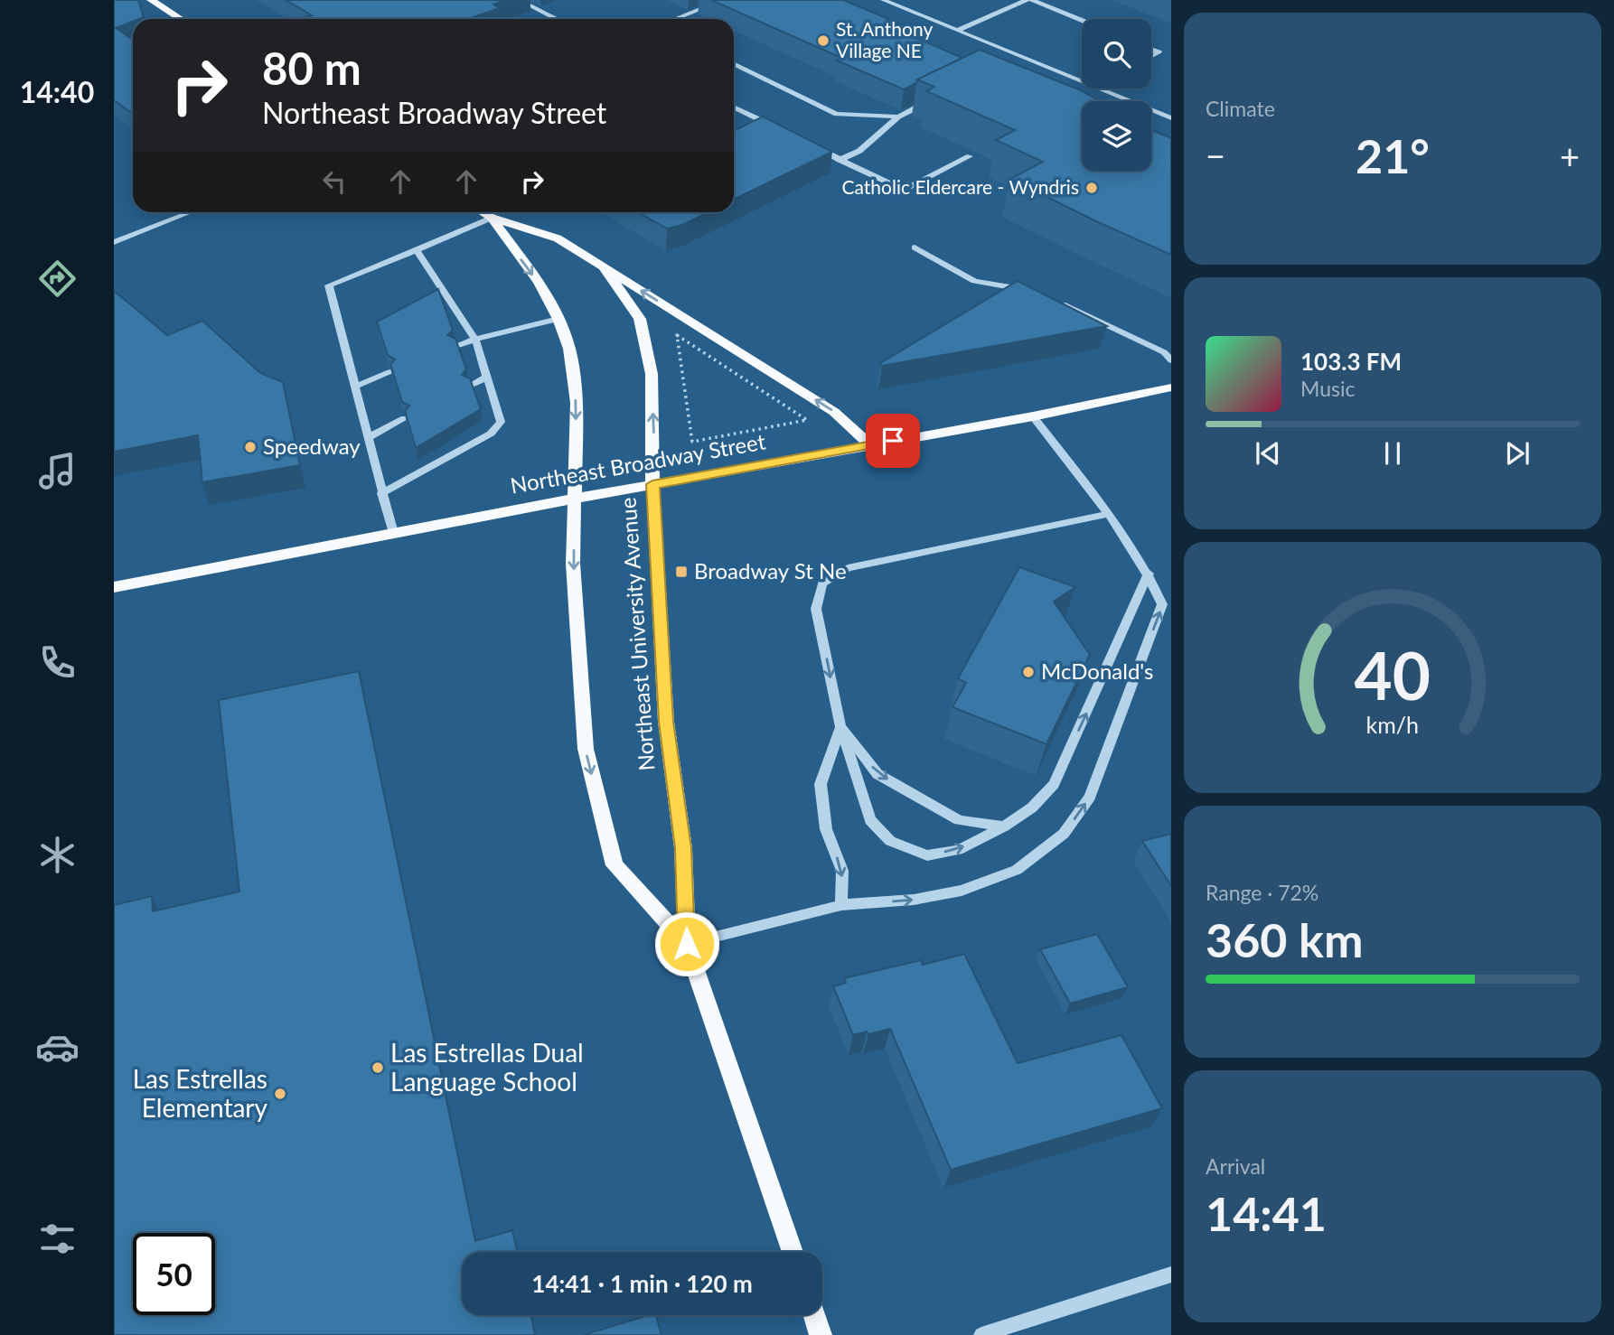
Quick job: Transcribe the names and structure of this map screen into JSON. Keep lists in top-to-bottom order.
{
  "streets": {
    "main road": ["Northeast Broadway Street", "Northeast University Avenue"]
  },
  "crossings": [
    ["Northeast Broadway Street", "Northeast University Avenue"]
  ],
  "places": {
    "other": [
      "St. Anthony Village NE",
      "Catholic Eldercare - Wyndris",
      "Speedway",
      "McDonald's",
      "Las Estrellas Dual Language School",
      "Las Estrellas Elementary"
    ],
    "transit": ["Broadway St Ne"]
  },
  "page": {
    "tabs": "14:40",
    "tile": [
      "Climate",
      ["Range · 72%", "360 km"],
      ["Arrival", "14:41"]
    ],
    "turn": ["80 m", "Northeast Broadway Street"],
    "heat": ["−", "21°", "+"],
    "song": ["103.3 FM", "Music"],
    "limit": "50",
    "trip": "14:41 · 1 min · 120 m",
    "gauge": ["40", "km/h"]
  }
}
